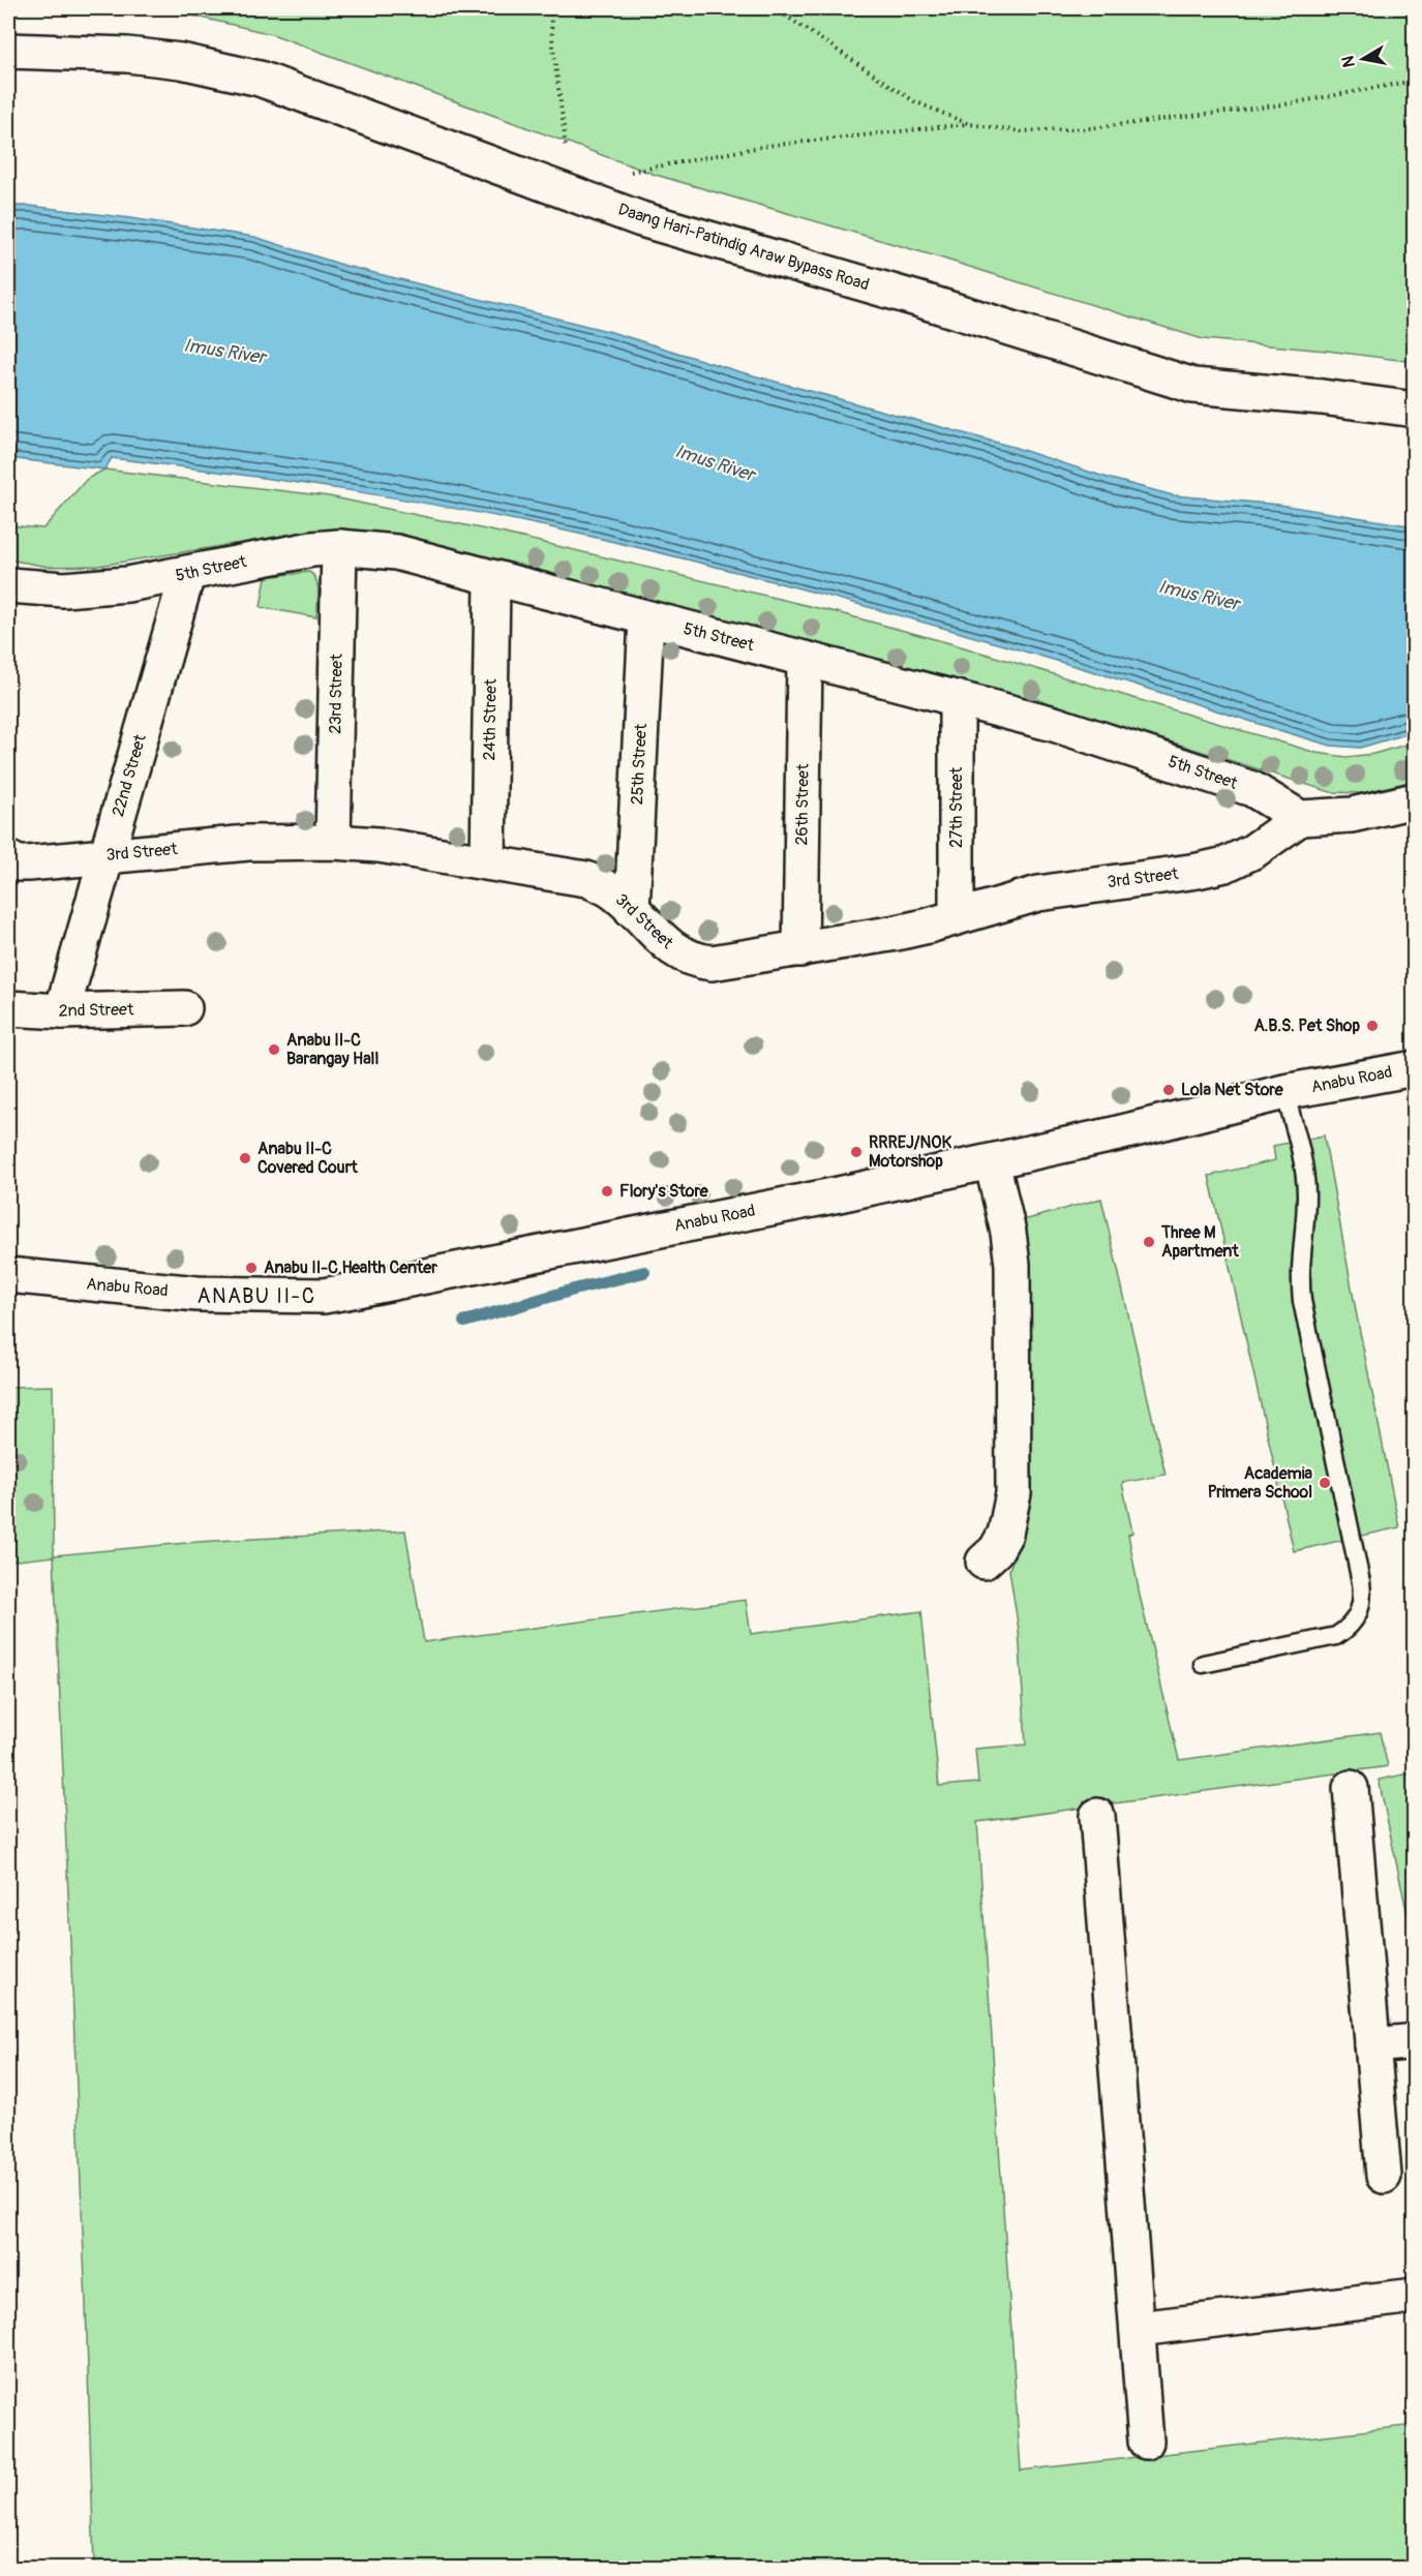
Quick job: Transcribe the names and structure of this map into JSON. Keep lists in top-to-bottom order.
{
  "streets": {
    "street": [
      "Daang Hari-Patindig Araw Bypass Road",
      "5th Street",
      "23rd Street",
      "24th Street",
      "25th Street",
      "22nd Street",
      "26th Street",
      "27th Street",
      "3rd Street",
      "2nd Street",
      "Anabu Road"
    ]
  },
  "crossings": [
    ["5th Street", "23rd Street"],
    ["5th Street", "24th Street"],
    ["5th Street", "25th Street"],
    ["5th Street", "22nd Street"],
    ["5th Street", "26th Street"],
    ["5th Street", "27th Street"],
    ["5th Street", "3rd Street"],
    ["23rd Street", "3rd Street"],
    ["24th Street", "3rd Street"],
    ["25th Street", "3rd Street"],
    ["22nd Street", "3rd Street"],
    ["22nd Street", "2nd Street"],
    ["26th Street", "3rd Street"],
    ["27th Street", "3rd Street"]
  ],
  "districts": ["ANABU II-C"],
  "water": ["Imus River"],
  "places": [
    "A.B.S. Pet Shop",
    "Anabu II-C Barangay Hall",
    "Lola Net Store",
    "RRREJ/NOK Motorshop",
    "Anabu II-C Covered Court",
    "Flory's Store",
    "Three M Apartment",
    "Anabu II-C Health Center",
    "Academia Primera School"
  ],
  "north": "left"
}
